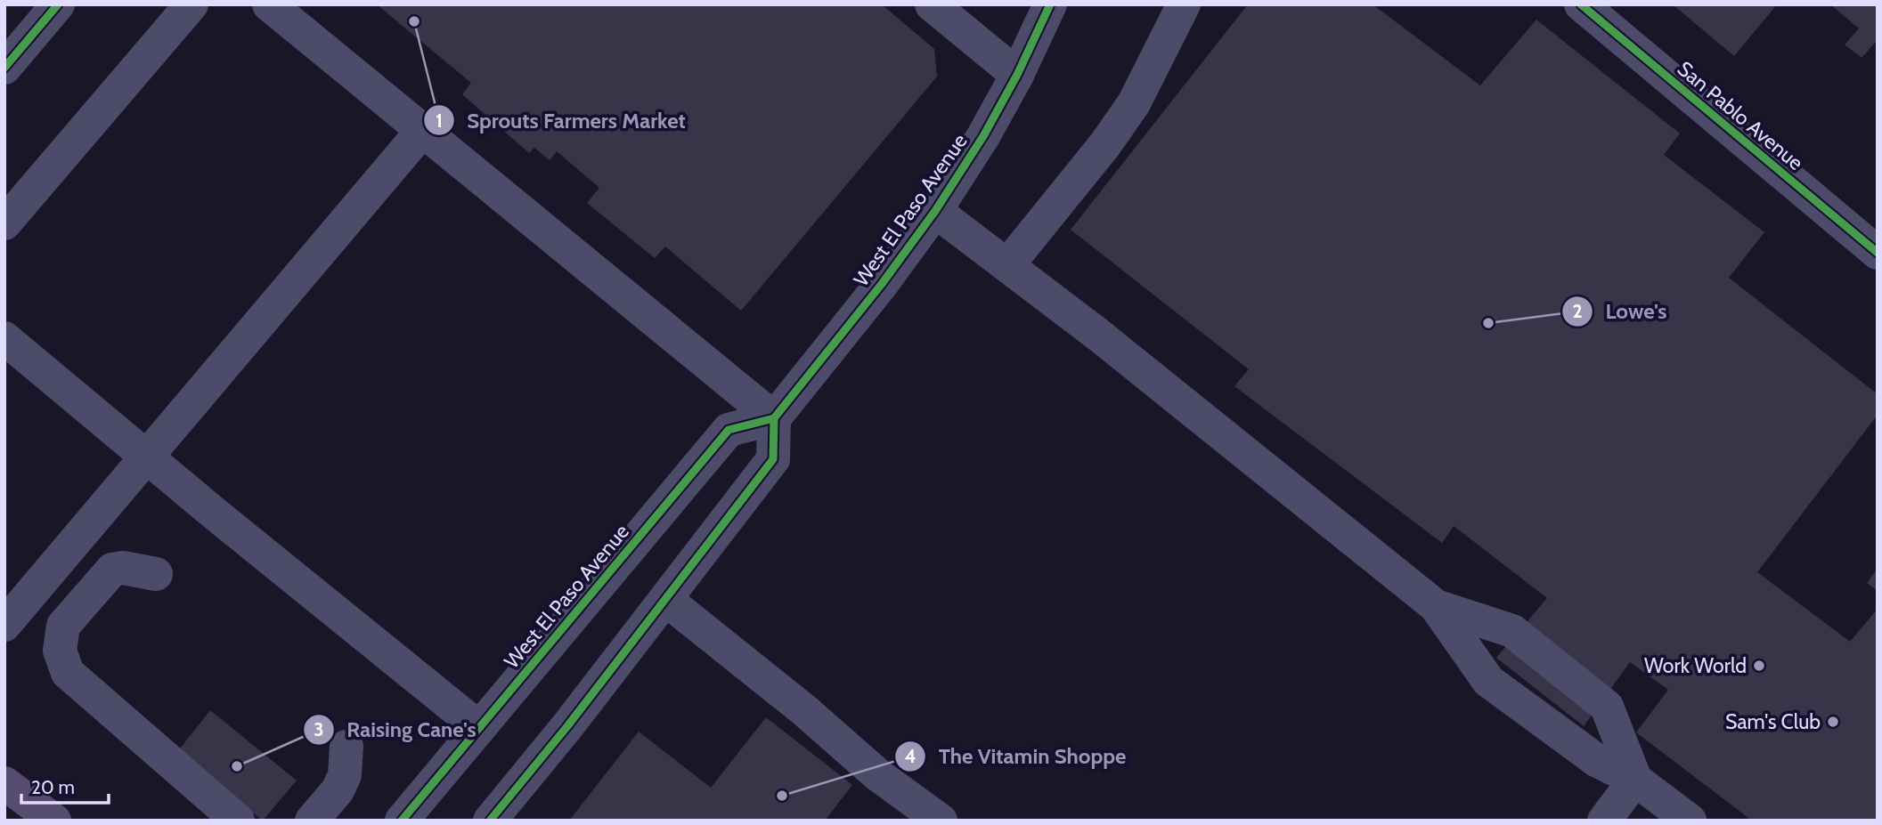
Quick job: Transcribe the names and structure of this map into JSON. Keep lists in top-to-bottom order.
{
  "streets": {
    "street": ["San Pablo Avenue", "West El Paso Avenue"]
  },
  "places": [
    "Sprouts Farmers Market",
    "Lowe's",
    "Work World",
    "Sam's Club",
    "Raising Cane's",
    "The Vitamin Shoppe"
  ],
  "scale_bar": "20 m"
}
